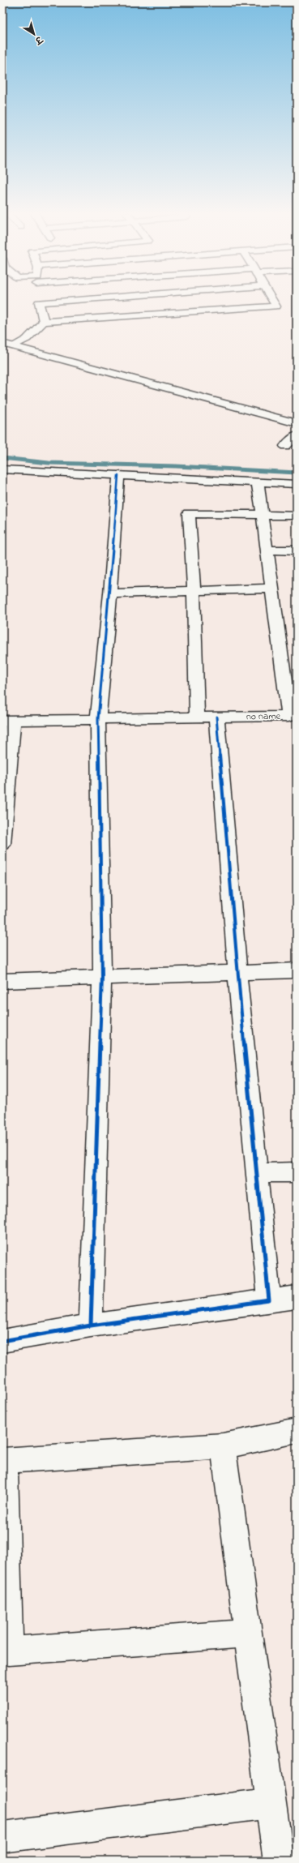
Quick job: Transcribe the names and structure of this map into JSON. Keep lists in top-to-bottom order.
{
  "streets": {
    "street": ["no name"]
  },
  "north": "bottom right"
}
